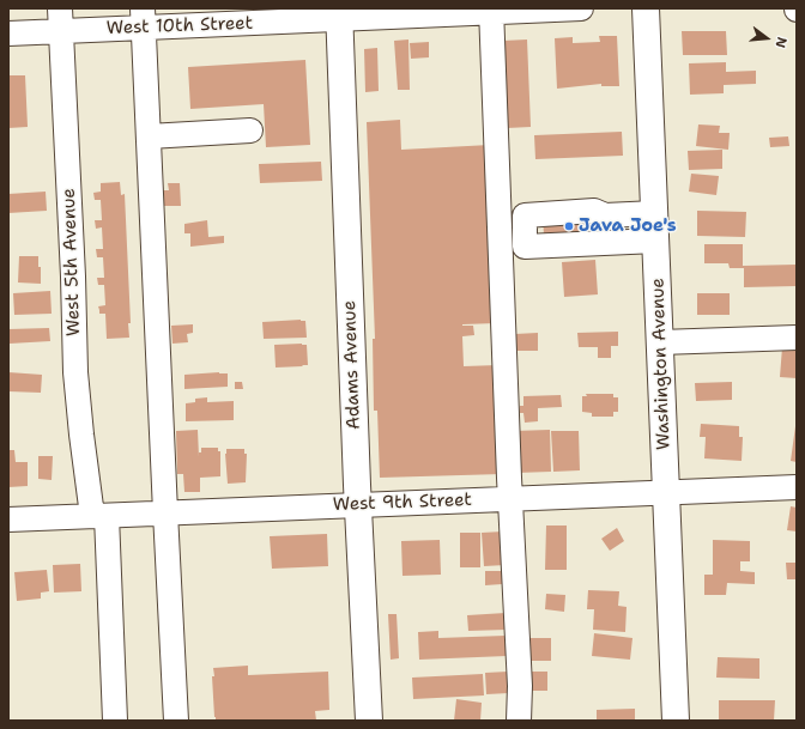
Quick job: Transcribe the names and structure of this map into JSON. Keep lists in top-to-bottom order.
{
  "streets": {
    "main road": ["Washington Avenue", "Adams Avenue"],
    "street": ["West 10th Street", "West 5th Avenue", "West 9th Street"]
  },
  "crossings": [
    ["West 10th Street", "West 5th Avenue"],
    ["West 10th Street", "Adams Avenue"],
    ["West 5th Avenue", "West 9th Street"],
    ["Washington Avenue", "West 9th Street"],
    ["Adams Avenue", "West 9th Street"]
  ],
  "places": ["Java Joe's"],
  "north": "right"
}
